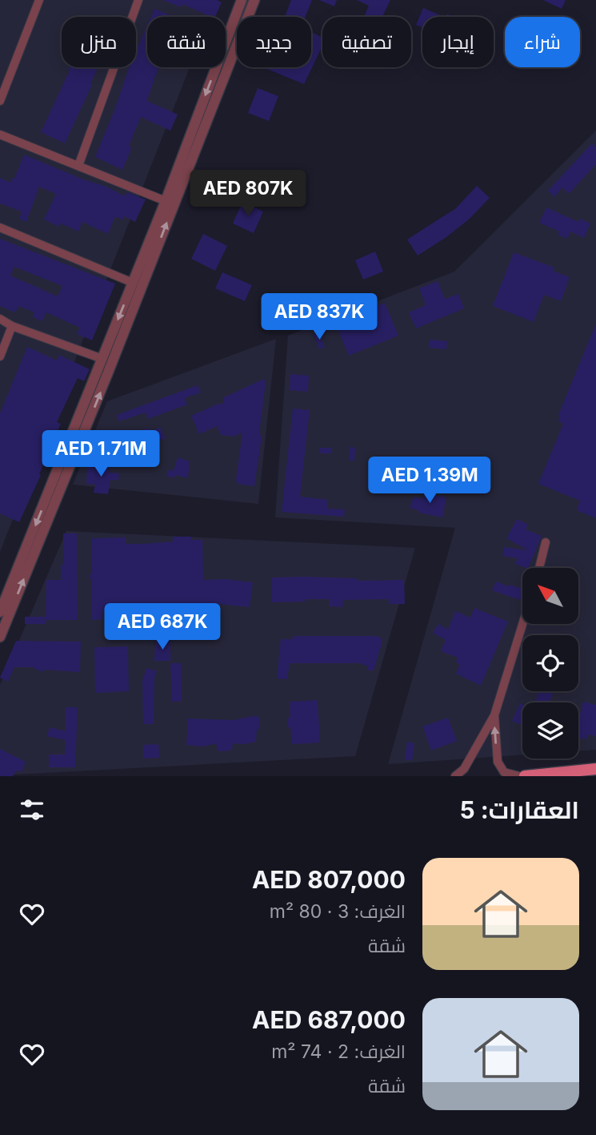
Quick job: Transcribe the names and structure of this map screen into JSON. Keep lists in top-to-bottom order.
{
  "north": "top left",
  "page": {
    "chip": [
      "شراء",
      "إيجار",
      "تصفية",
      "جديد",
      "شقة",
      "منزل"
    ],
    "price": [
      "AED 807K",
      "AED 837K",
      "AED 1.71M",
      "AED 1.39M",
      "AED 687K"
    ],
    "heading": "العقارات: 5",
    "list": [
      {
        "name": "AED 807,000",
        "note": "الغرف: 3 · 80 m² · شقة"
      },
      {
        "name": "AED 687,000",
        "note": "الغرف: 2 · 74 m² · شقة"
      }
    ]
  }
}
